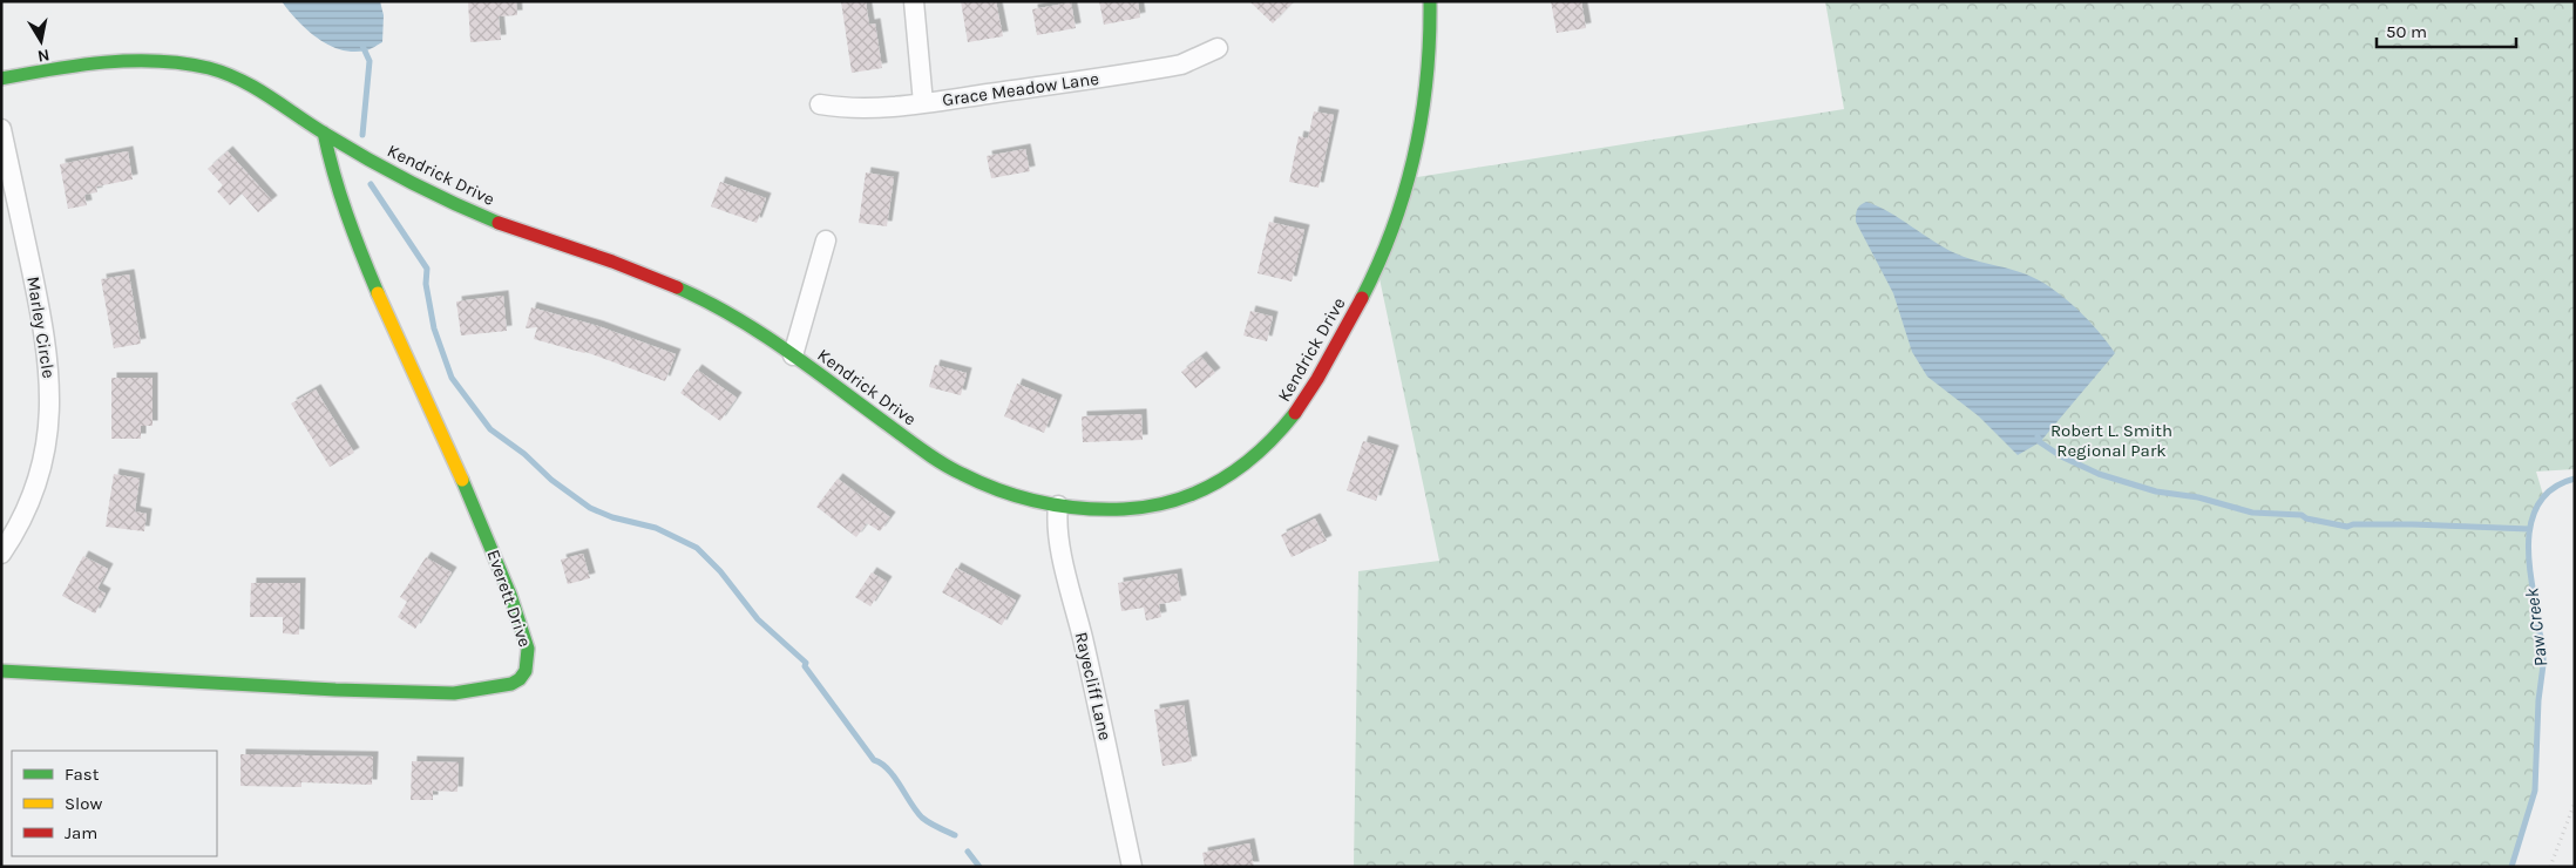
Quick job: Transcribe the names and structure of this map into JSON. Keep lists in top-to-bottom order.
{
  "streets": {
    "street": [
      "Grace Meadow Lane",
      "Kendrick Drive",
      "Marley Circle",
      "Everett Drive",
      "Rayecliff Lane"
    ]
  },
  "crossings": [
    ["Kendrick Drive", "Everett Drive"],
    ["Kendrick Drive", "Rayecliff Lane"]
  ],
  "water": ["Paw Creek"],
  "parks": ["Robert L. Smith Regional Park"],
  "legend": ["Fast", "Slow", "Jam"],
  "scale_bar": "50 m",
  "north": "bottom"
}
